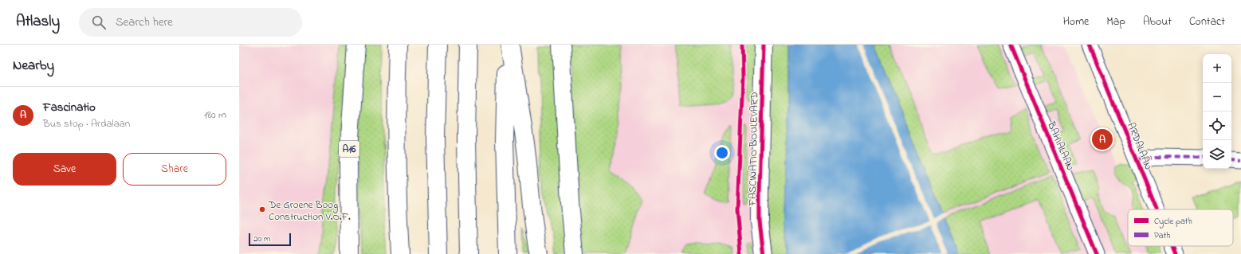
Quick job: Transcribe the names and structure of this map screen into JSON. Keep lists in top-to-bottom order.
{
  "streets": {
    "main road": ["A16", "FASCINATIO BOULEVARD"],
    "street": ["BAHIALAAN", "ARDALAAN"]
  },
  "places": ["De Groene Boog Construction V.O.F."],
  "legend": ["Cycle path", "Path"],
  "scale_bar": "20 m",
  "page": {
    "header": "Atlasly",
    "search": "Search here",
    "nav": [
      "Home",
      "Map",
      "About",
      "Contact"
    ],
    "heading": "Nearby",
    "map_buttons": ["+", "−"],
    "list": [
      {
        "mark": "A",
        "name": "Fascinatio",
        "note": "Bus stop · Ardalaan",
        "value": "180 m"
      }
    ],
    "pins": "A",
    "buttons": ["Save", "Share"],
    "scale": "20 m"
  }
}
